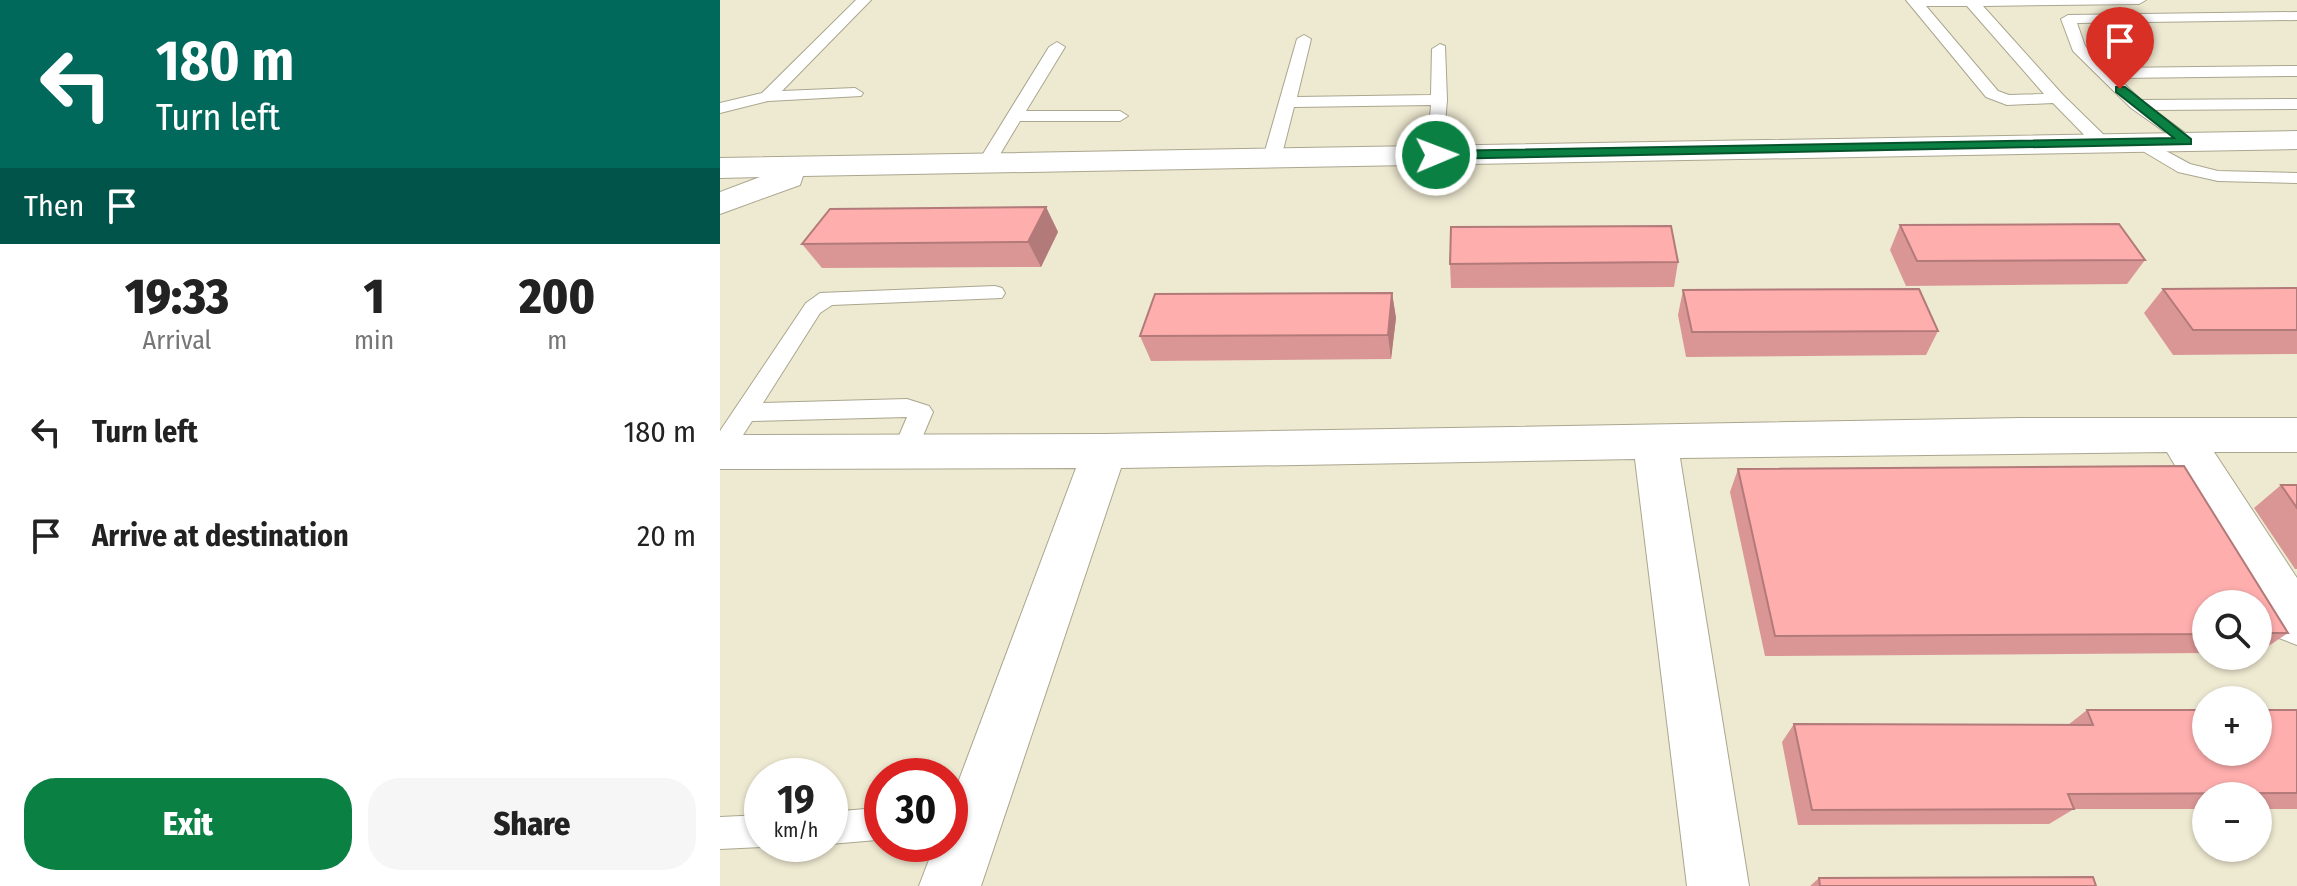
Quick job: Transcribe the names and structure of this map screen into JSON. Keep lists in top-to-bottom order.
{
  "page": {
    "turn": ["180 m", "Turn left"],
    "then": "Then",
    "eta": [
      "19:33",
      "Arrival",
      "1",
      "min",
      "200",
      "m"
    ],
    "list": [
      {
        "name": "Turn left",
        "value": "180 m"
      },
      {
        "name": "Arrive at destination",
        "value": "20 m"
      }
    ],
    "map_buttons": ["+", "−"],
    "speed": "19 km/h",
    "limit": "30",
    "buttons": ["Exit", "Share"]
  }
}
